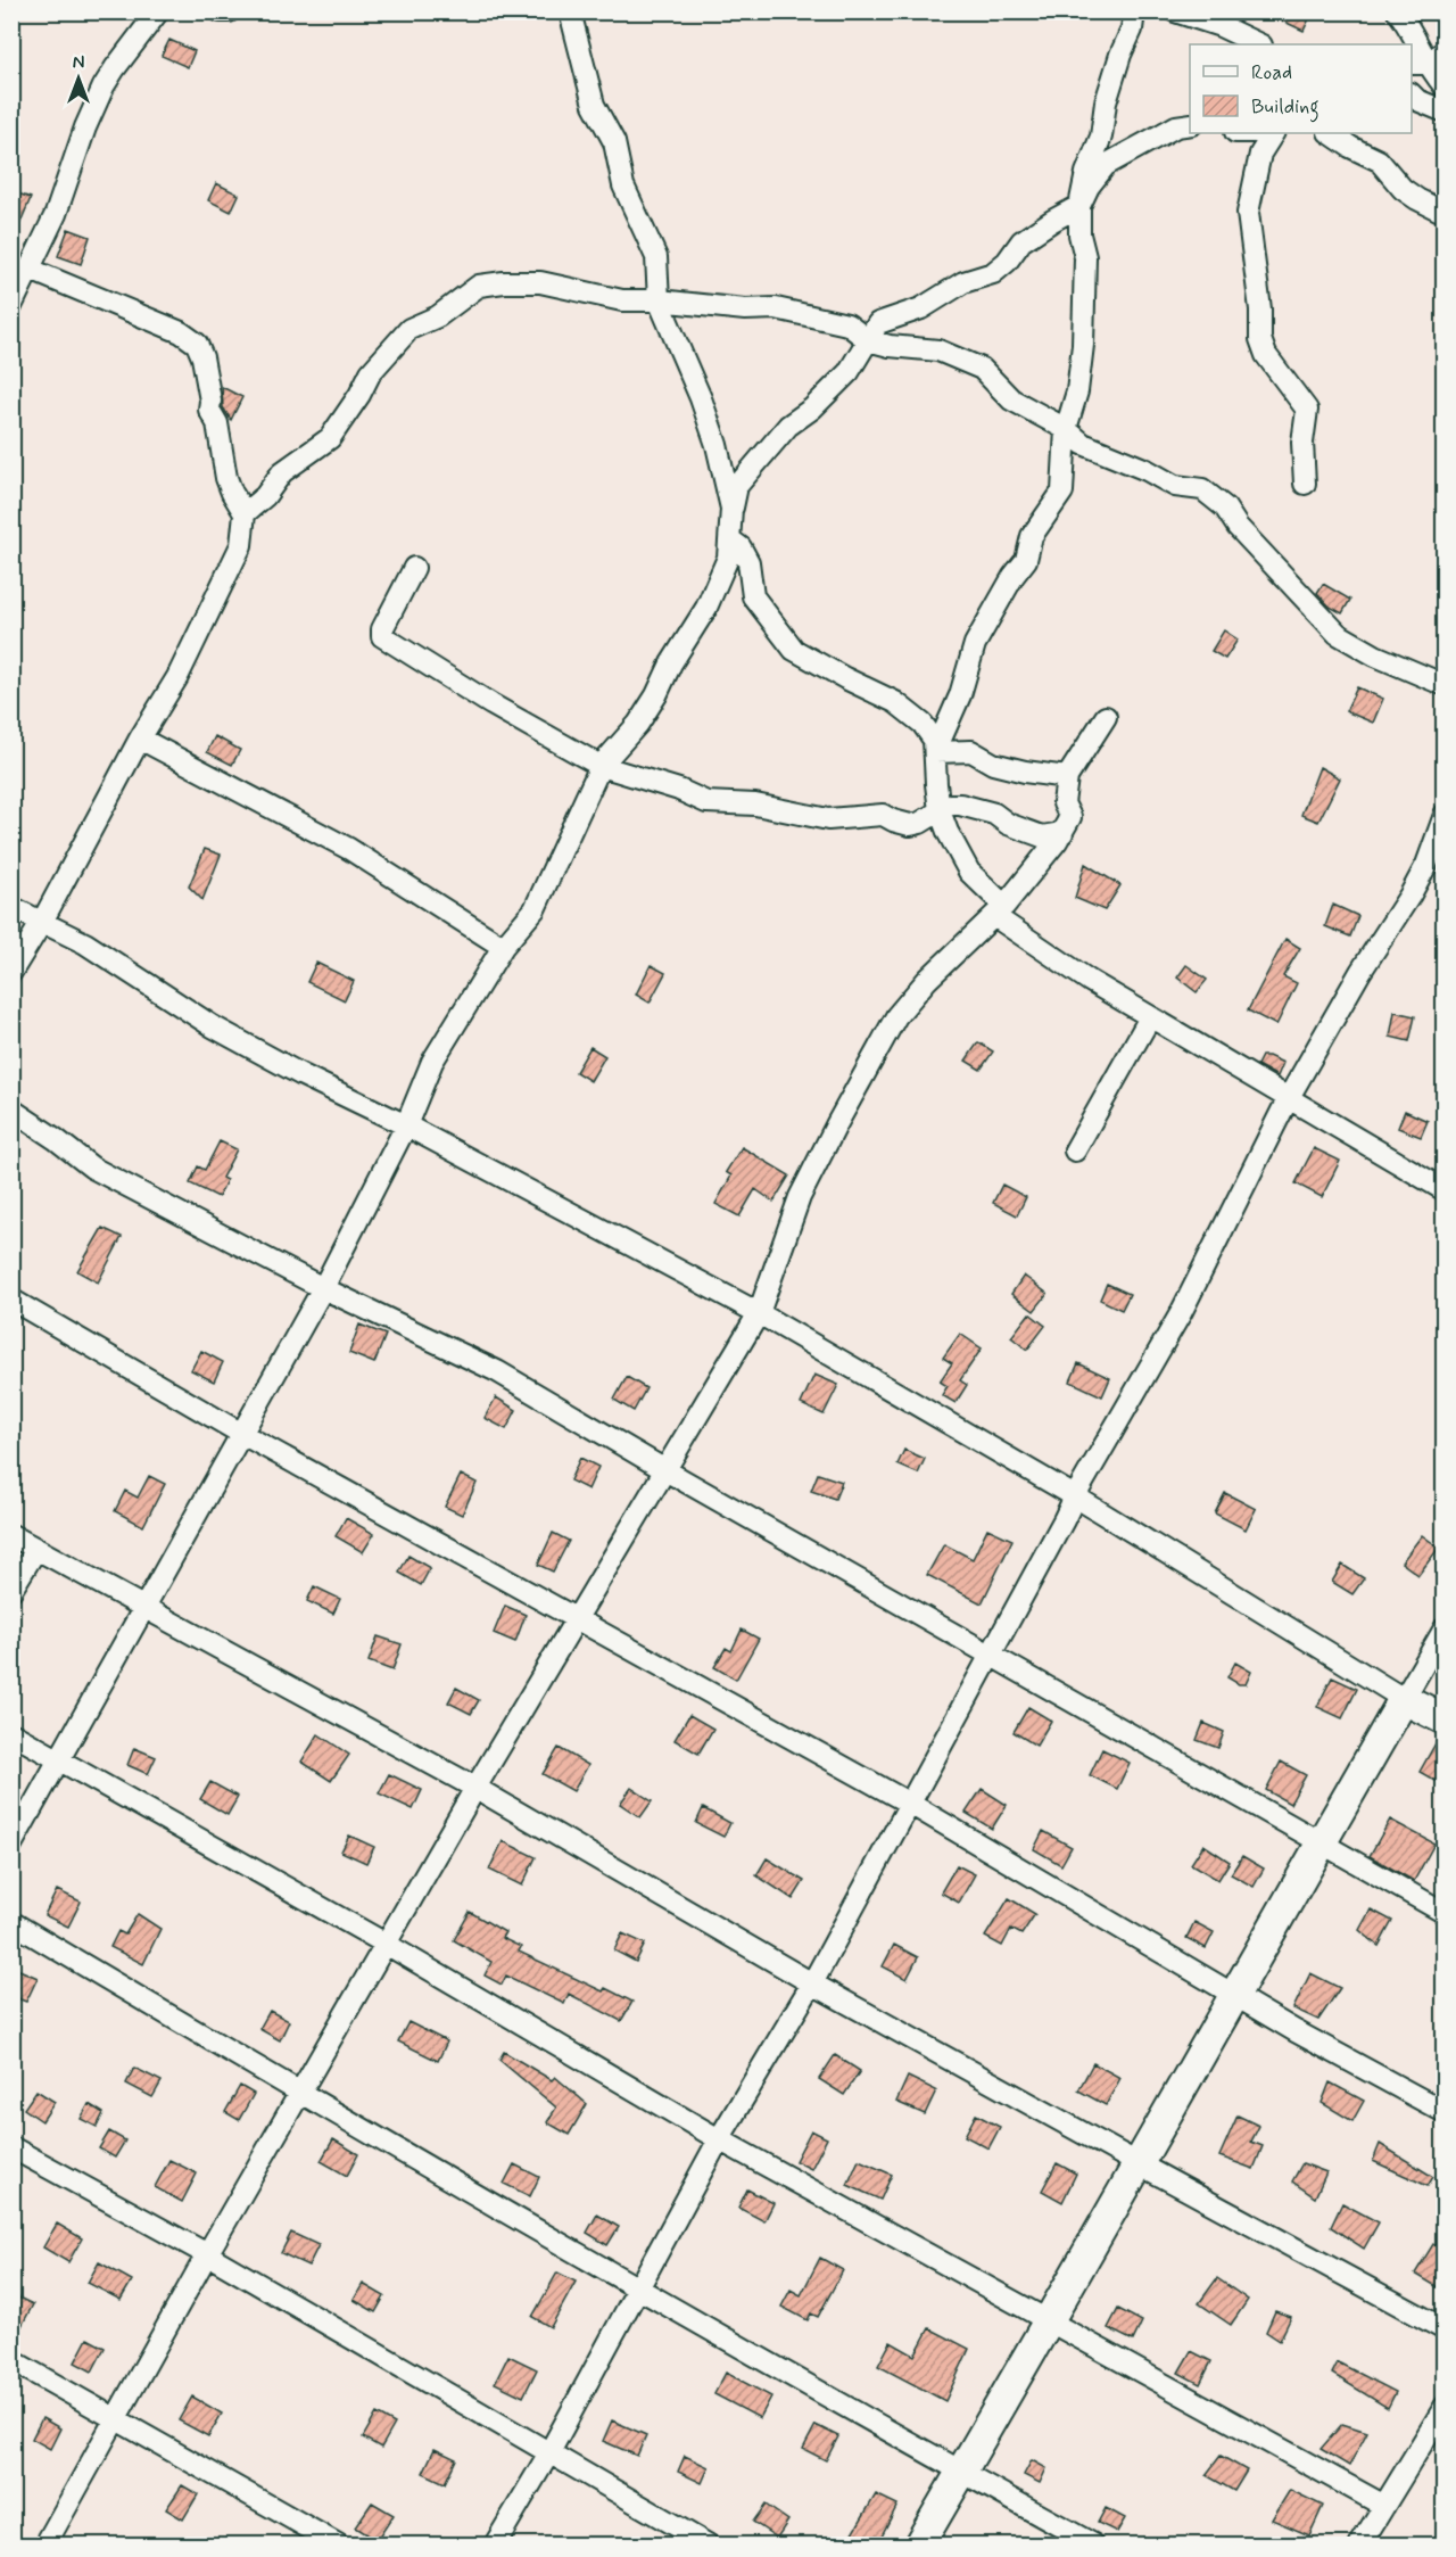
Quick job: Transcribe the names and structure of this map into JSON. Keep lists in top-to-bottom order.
{
  "legend": ["Road", "Building"],
  "north": "top"
}
